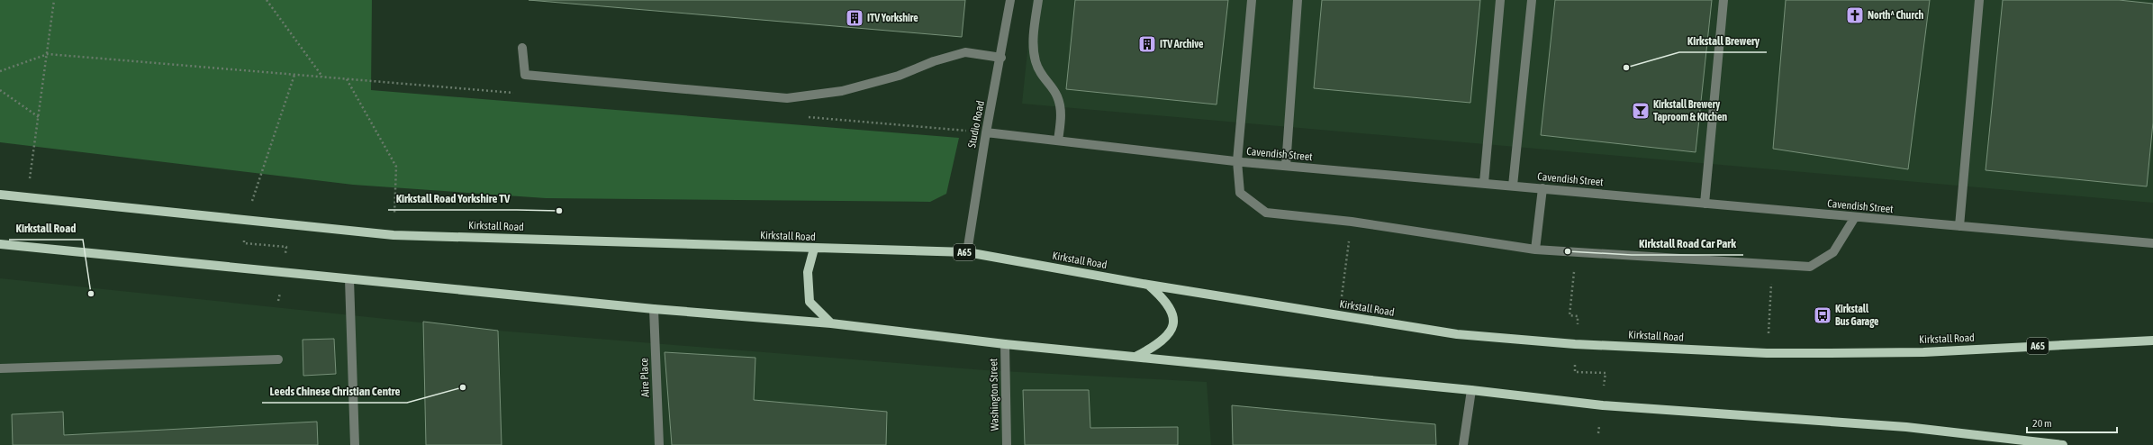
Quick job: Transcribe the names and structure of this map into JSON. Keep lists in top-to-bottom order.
{
  "streets": {
    "main road": ["Kirkstall Road", "A65"],
    "street": [
      "Studio Road",
      "Cavendish Street",
      "Aire Place",
      "Washington Street"
    ]
  },
  "crossings": [
    ["Studio Road", "Cavendish Street"],
    ["Studio Road", "Kirkstall Road"]
  ],
  "places": {
    "church": ["North^ Church"],
    "building": ["ITV Yorkshire", "ITV Archive"],
    "other": [
      "Kirkstall Brewery",
      "Kirkstall Road Yorkshire TV",
      "Kirkstall Road Car Park",
      "Kirkstall Road",
      "Leeds Chinese Christian Centre"
    ],
    "bar": ["Kirkstall Brewery Taproom & Kitchen"],
    "bus stop": ["Kirkstall Bus Garage"]
  },
  "scale_bar": "20 m"
}
